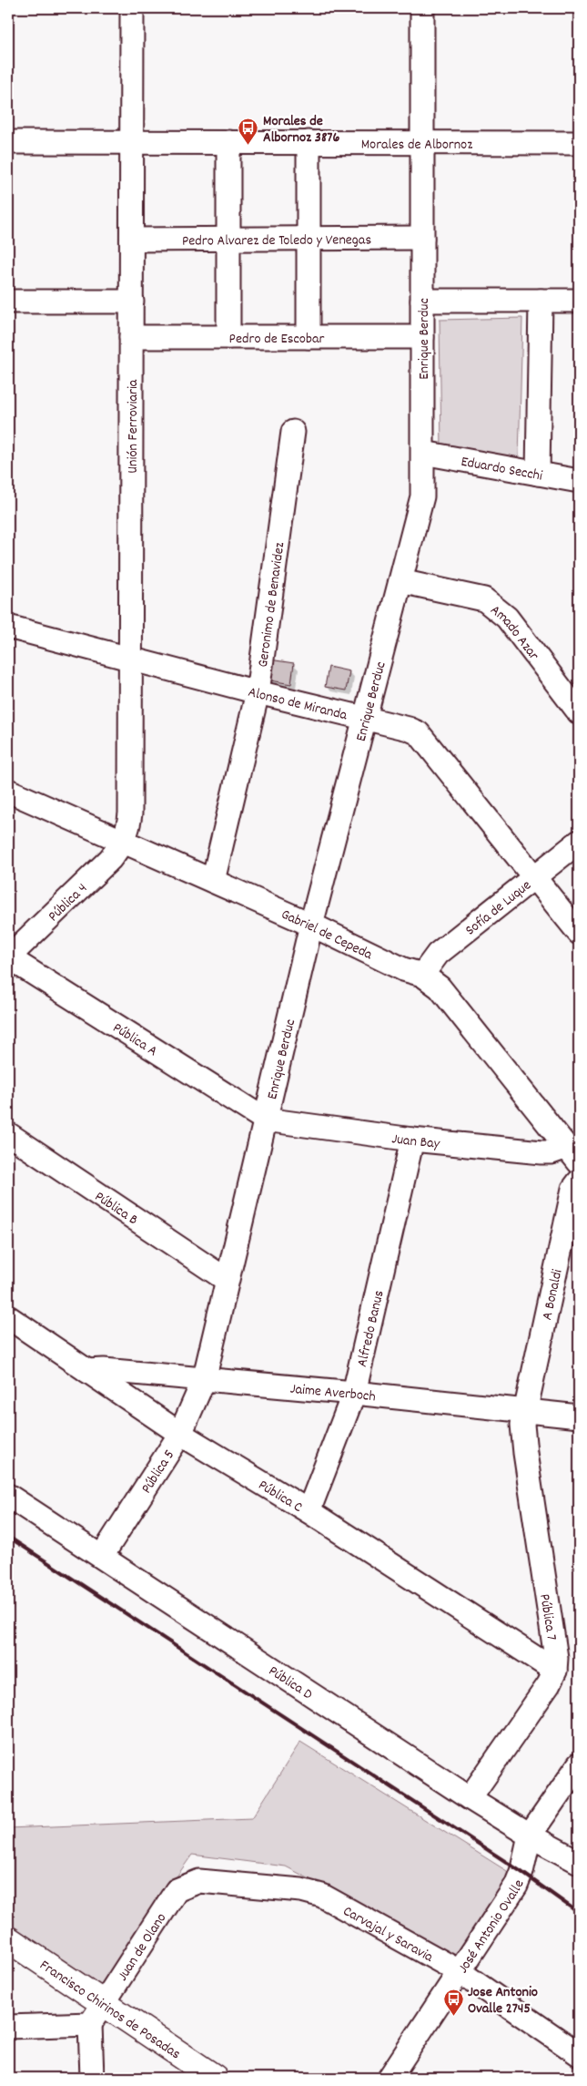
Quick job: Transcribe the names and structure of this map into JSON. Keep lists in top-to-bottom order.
{
  "streets": {
    "main road": ["Francisco Chirinos de Posadas"],
    "street": [
      "Morales de Albornoz",
      "Pedro Alvarez de Toledo y Venegas",
      "Pedro de Escobar",
      "Enrique Berduc",
      "Unión Ferroviaria",
      "Eduardo Secchi",
      "Geronimo de Benavidez",
      "Amado Azar",
      "Alonso de Miranda",
      "Pública 4",
      "Sofía de Luque",
      "Gabriel de Cepeda",
      "Pública A",
      "Juan Bay",
      "Pública B",
      "A Bonaldi",
      "Alfredo Banus",
      "Jaime Averboch",
      "Pública 5",
      "Pública C",
      "Pública 7",
      "Pública D",
      "José Antonio Ovalle",
      "Carvajal y Saravia",
      "Juan de Olano"
    ]
  },
  "crossings": [
    ["Morales de Albornoz", "Enrique Berduc"],
    ["Morales de Albornoz", "Unión Ferroviaria"],
    ["Pedro Alvarez de Toledo y Venegas", "Enrique Berduc"],
    ["Pedro Alvarez de Toledo y Venegas", "Unión Ferroviaria"],
    ["Pedro de Escobar", "Enrique Berduc"],
    ["Pedro de Escobar", "Unión Ferroviaria"],
    ["Enrique Berduc", "Eduardo Secchi"],
    ["Enrique Berduc", "Amado Azar"],
    ["Enrique Berduc", "Alonso de Miranda"],
    ["Enrique Berduc", "Gabriel de Cepeda"],
    ["Enrique Berduc", "Pública A"],
    ["Enrique Berduc", "Juan Bay"],
    ["Enrique Berduc", "Pública B"],
    ["Enrique Berduc", "Jaime Averboch"],
    ["Enrique Berduc", "Pública 5"],
    ["Unión Ferroviaria", "Alonso de Miranda"],
    ["Unión Ferroviaria", "Pública 4"],
    ["Unión Ferroviaria", "Gabriel de Cepeda"],
    ["Geronimo de Benavidez", "Alonso de Miranda"],
    ["Geronimo de Benavidez", "Gabriel de Cepeda"],
    ["Alonso de Miranda", "Sofía de Luque"],
    ["Pública 4", "Gabriel de Cepeda"],
    ["Pública 4", "Pública A"],
    ["Sofía de Luque", "Gabriel de Cepeda"],
    ["Gabriel de Cepeda", "Juan Bay"],
    ["Pública A", "Juan Bay"],
    ["Juan Bay", "Alfredo Banus"],
    ["A Bonaldi", "Jaime Averboch"],
    ["A Bonaldi", "Pública 7"],
    ["Alfredo Banus", "Jaime Averboch"],
    ["Alfredo Banus", "Pública C"],
    ["Jaime Averboch", "Pública 5"],
    ["Jaime Averboch", "Pública C"],
    ["Jaime Averboch", "Pública 7"],
    ["Pública 5", "Pública C"],
    ["Pública 5", "Pública D"],
    ["Pública C", "Pública 7"],
    ["Pública 7", "Pública D"],
    ["Pública D", "José Antonio Ovalle"],
    ["José Antonio Ovalle", "Carvajal y Saravia"],
    ["Carvajal y Saravia", "Juan de Olano"],
    ["Juan de Olano", "Francisco Chirinos de Posadas"]
  ],
  "places": {
    "bus stop": ["Morales de Albornoz 3876", "Jose Antonio Ovalle 2745"]
  }
}
